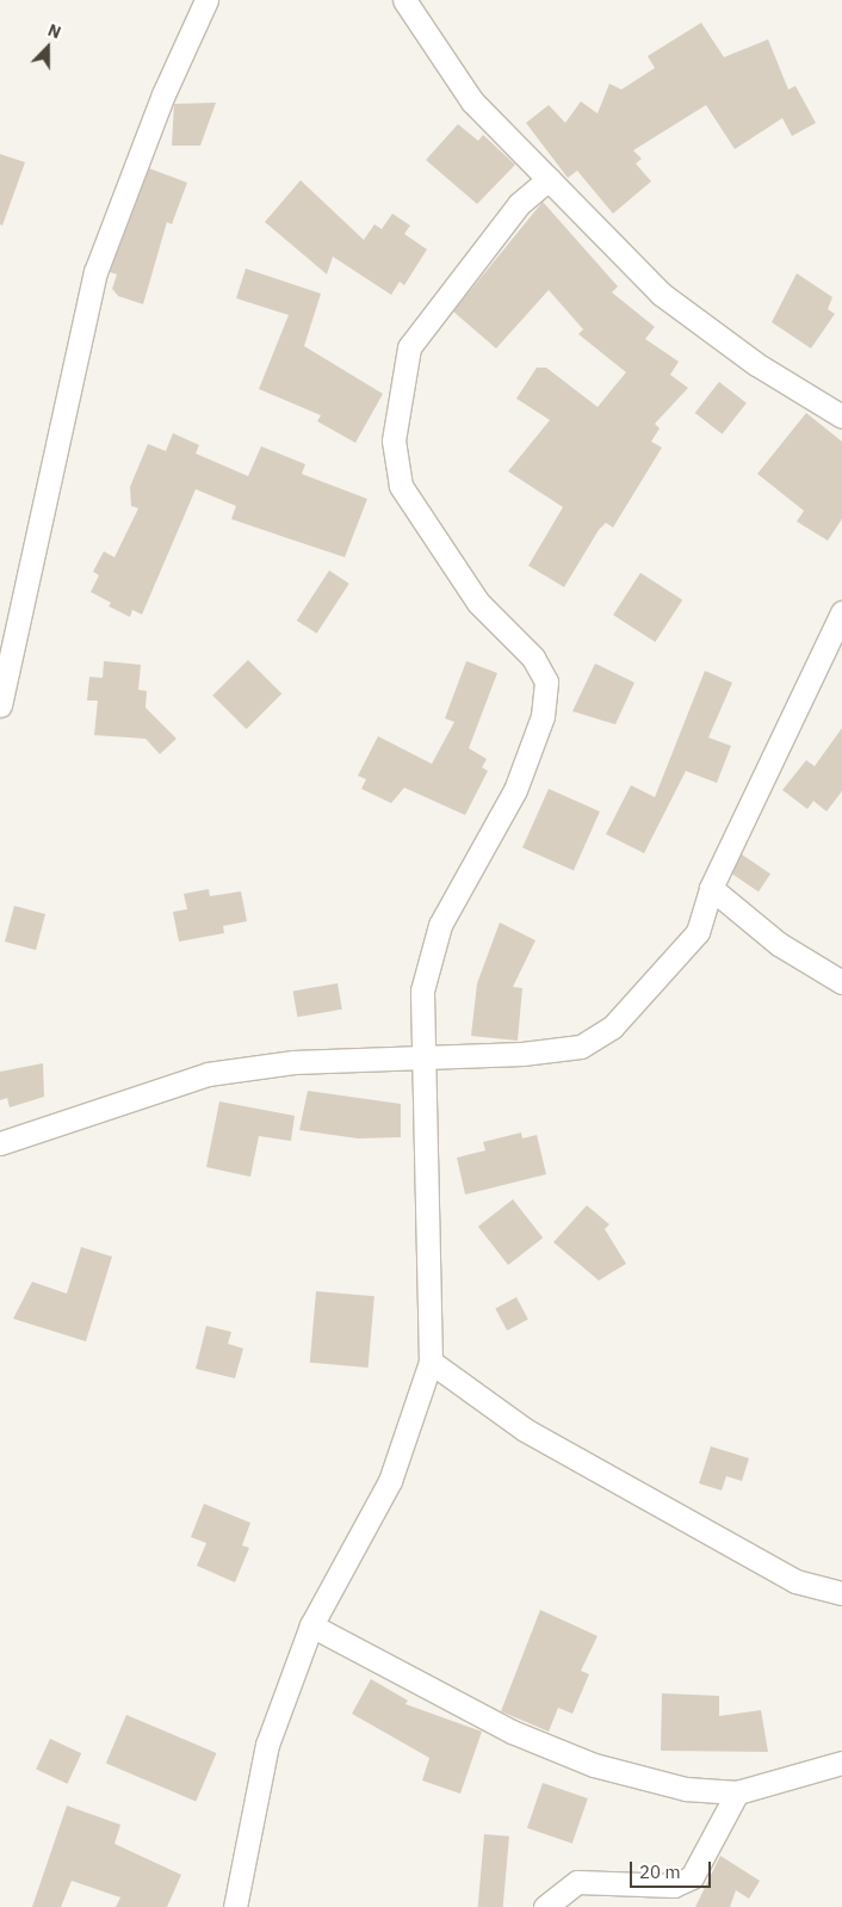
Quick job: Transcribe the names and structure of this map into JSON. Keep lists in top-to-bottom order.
{
  "scale_bar": "20 m",
  "north": "top"
}
